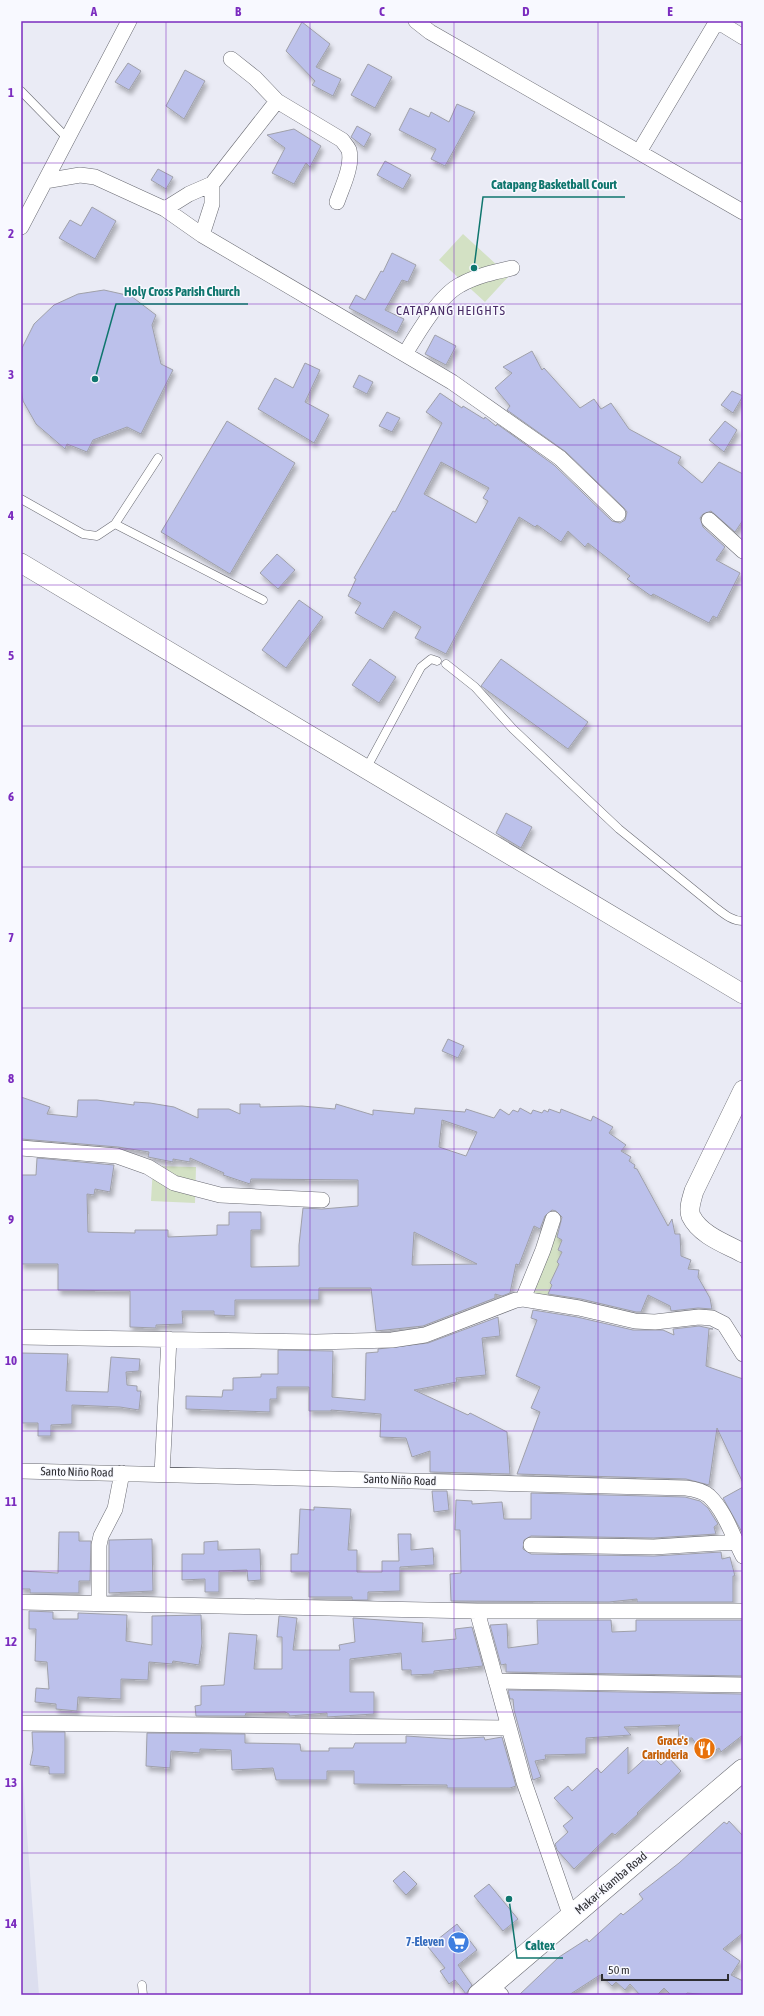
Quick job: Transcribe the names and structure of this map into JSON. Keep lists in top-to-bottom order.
{
  "streets": {
    "main road": ["Makar-Kiamba Road"],
    "street": ["Santo Niño Road"]
  },
  "districts": ["CATAPANG HEIGHTS"],
  "places": {
    "other": ["Catapang Basketball Court", "Holy Cross Parish Church", "Caltex"],
    "restaurant": ["Grace's Carinderia"],
    "supermarket": ["7-Eleven"]
  },
  "scale_bar": "50 m",
  "grid": {
    "columns": [
      "A",
      "B",
      "C",
      "D",
      "E"
    ],
    "rows": [
      "1",
      "2",
      "3",
      "4",
      "5",
      "6",
      "7",
      "8",
      "9",
      "10",
      "11",
      "12",
      "13",
      "14"
    ]
  }
}
